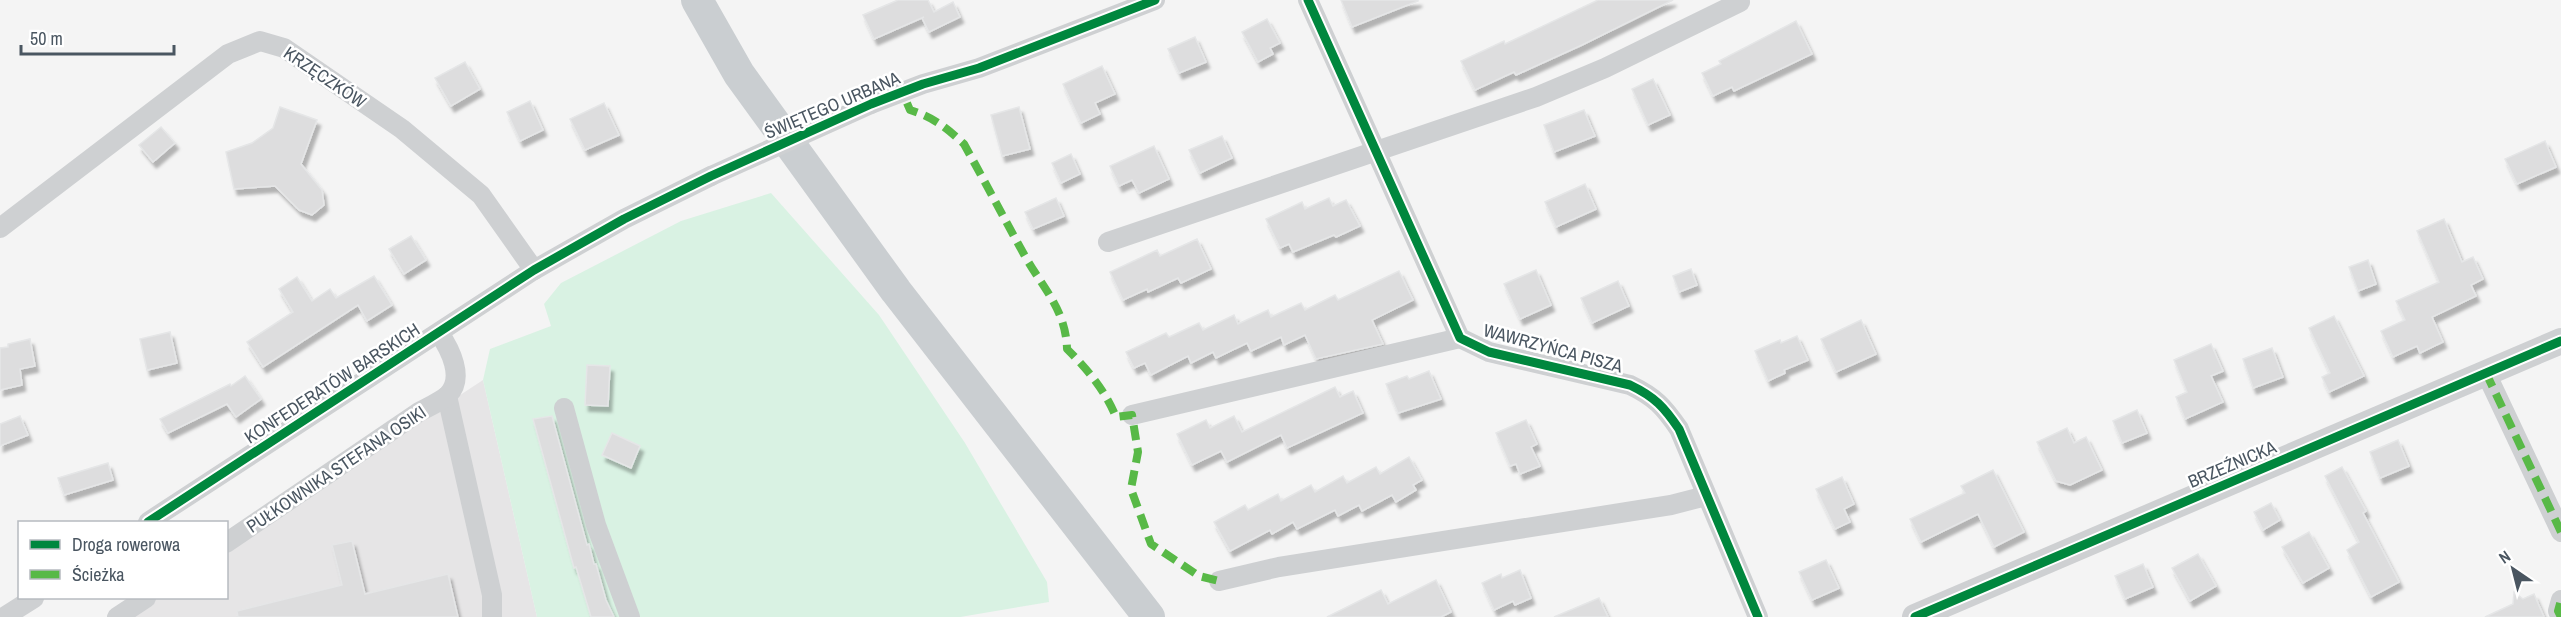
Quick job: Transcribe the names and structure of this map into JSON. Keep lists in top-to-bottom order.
{
  "streets": {
    "street": [
      "KRZĘCZKÓW",
      "ŚWIĘTEGO URBANA",
      "WAWRZYŃCA PISZA",
      "KONFEDERATÓW BARSKICH",
      "BRZEŹNICKA",
      "PUŁKOWNIKA STEFANA OSIKI"
    ]
  },
  "crossings": [
    ["KRZĘCZKÓW", "ŚWIĘTEGO URBANA"],
    ["KRZĘCZKÓW", "KONFEDERATÓW BARSKICH"],
    ["ŚWIĘTEGO URBANA", "KONFEDERATÓW BARSKICH"],
    ["KONFEDERATÓW BARSKICH", "PUŁKOWNIKA STEFANA OSIKI"]
  ],
  "legend": ["Droga rowerowa", "Ścieżka"],
  "scale_bar": "50 m",
  "north": "top left"
}
